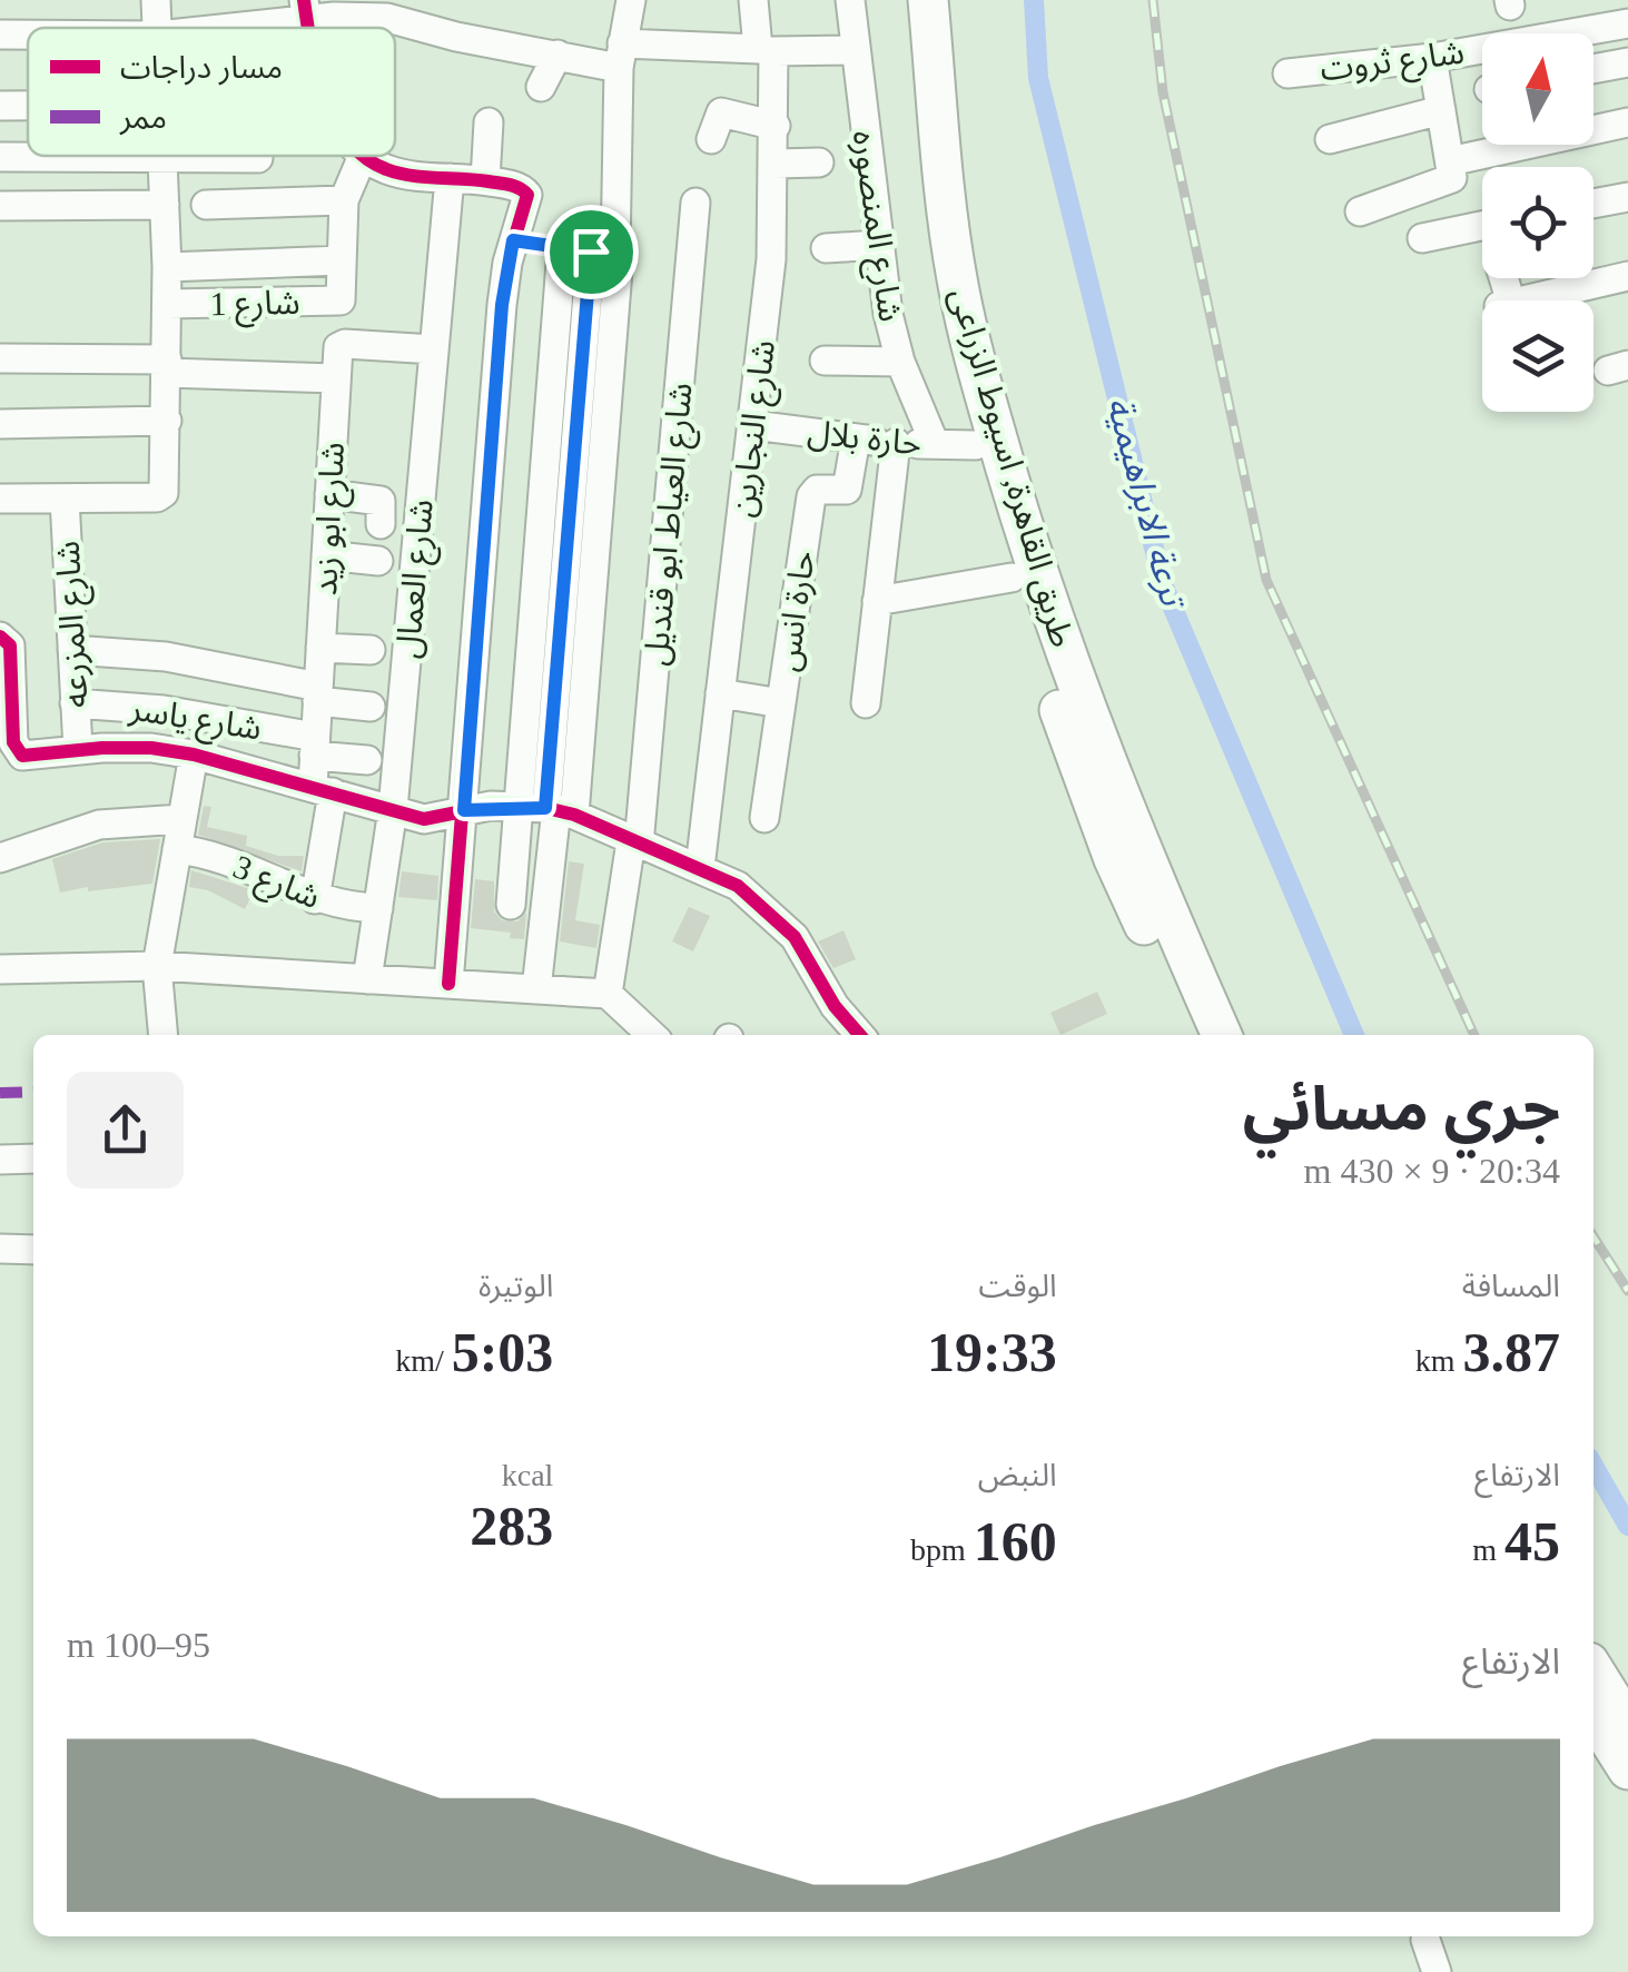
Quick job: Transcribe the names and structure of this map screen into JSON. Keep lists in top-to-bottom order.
{
  "streets": {
    "highway": ["طريق القاهرة, اسيوط الزراعى"],
    "street": [
      "شارع ثروت",
      "شارع المنصوره",
      "شارع 1",
      "شارع النجارين",
      "حارة بلال",
      "شارع ابو زيد",
      "شارع العياط ابو قنديل",
      "شارع العمال",
      "حارة انس",
      "شارع المزرعه",
      "شارع ياسر",
      "شارع 3"
    ]
  },
  "crossings": [
    ["شارع المنصوره", "حارة بلال"],
    ["شارع النجارين", "حارة بلال"],
    ["حارة بلال", "طريق القاهرة, اسيوط الزراعى"],
    ["حارة بلال", "حارة انس"],
    ["شارع ابو زيد", "شارع ياسر"],
    ["شارع ابو زيد", "شارع 3"],
    ["شارع العمال", "شارع 3"],
    ["شارع المزرعه", "شارع ياسر"]
  ],
  "water": ["ترعة الابراهيمية"],
  "legend": ["مسار دراجات", "ممر"],
  "north": "top",
  "page": {
    "heading": ["جري مسائي", "20:34 · 9 × 430 m"],
    "stats": [
      ["المسافة", "3.87 km"],
      ["الوقت", "19:33"],
      ["الوتيرة", "5:03 /km"],
      ["الارتفاع", "45 m"],
      ["النبض", "160 bpm"],
      ["kcal", "283"]
    ],
    "chart": ["الارتفاع", "95–100 m"]
  }
}
